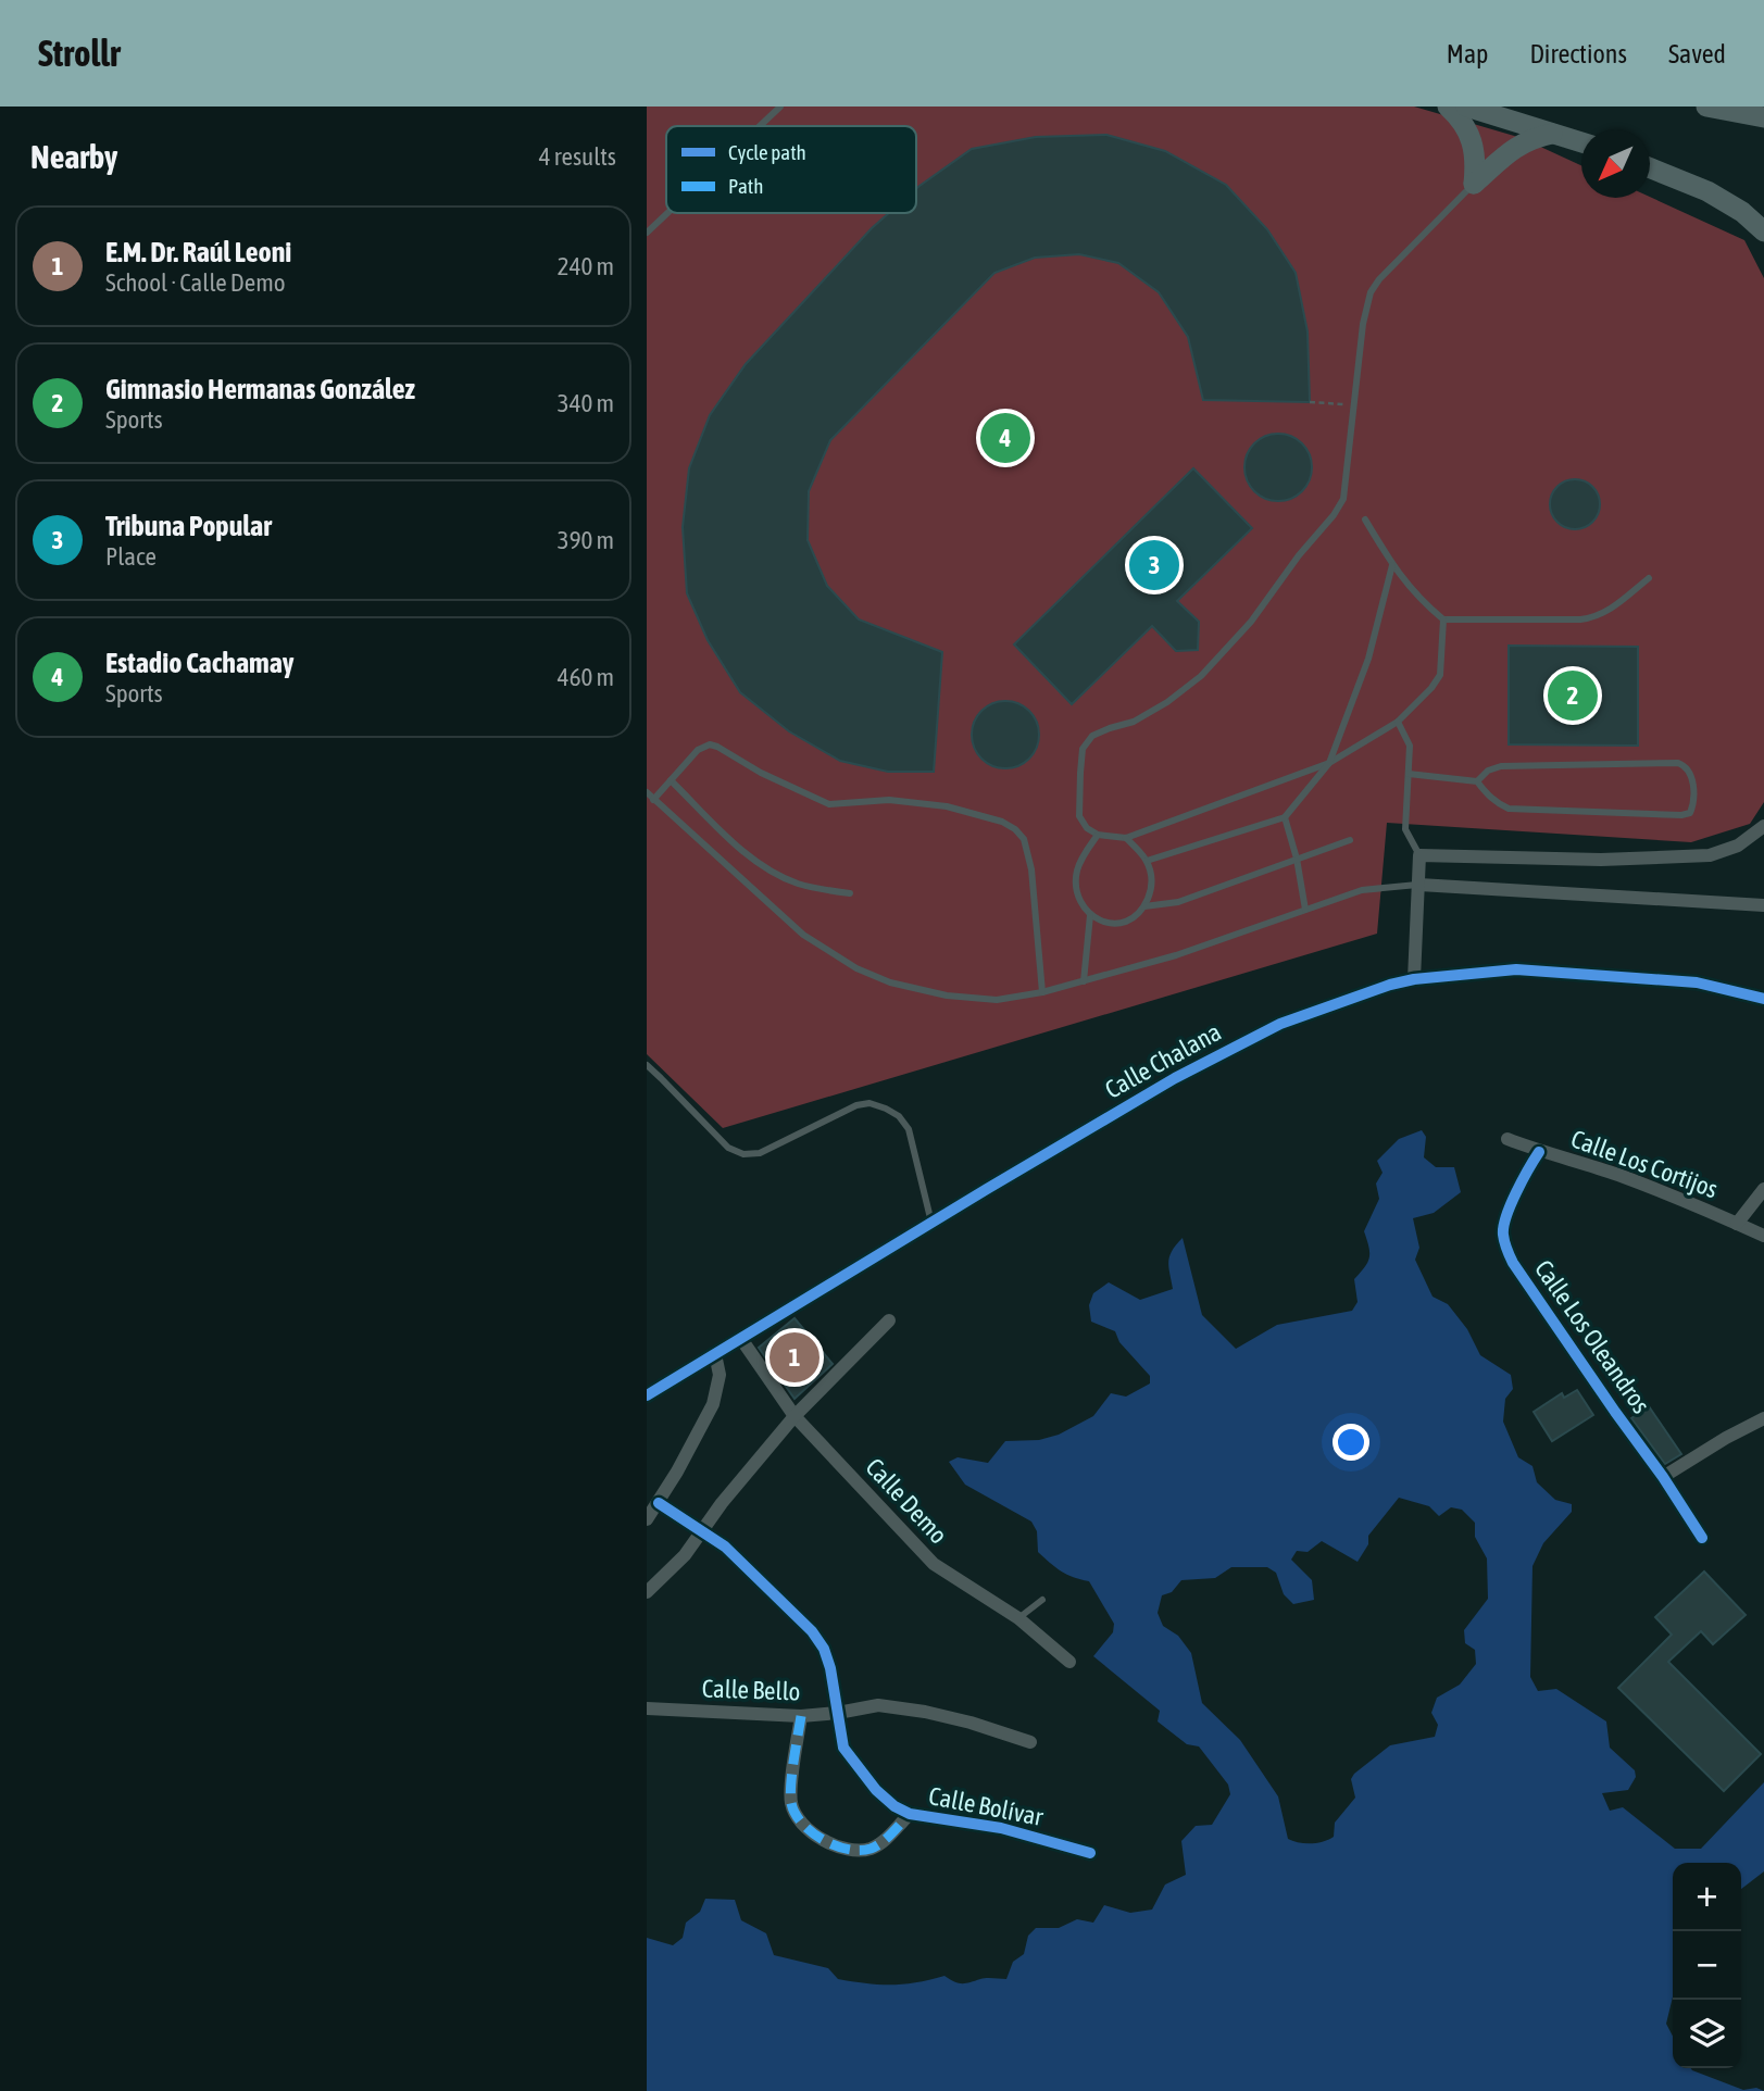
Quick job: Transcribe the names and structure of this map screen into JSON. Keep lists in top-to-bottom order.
{
  "streets": {
    "street": [
      "Calle Chalana",
      "Calle Los Cortijos",
      "Calle Los Oleandros",
      "Calle Demo",
      "Calle Bello",
      "Calle Bolívar"
    ]
  },
  "crossings": [
    ["Calle Chalana", "Calle Demo"],
    ["Calle Los Cortijos", "Calle Los Oleandros"],
    ["Calle Bello", "Calle Bolívar"]
  ],
  "legend": ["Cycle path", "Path"],
  "north": "bottom left",
  "page": {
    "header": "Strollr",
    "nav": ["Map", "Directions", "Saved"],
    "heading": ["Nearby", "4 results"],
    "list": [
      {
        "mark": "1",
        "name": "E.M. Dr. Raúl Leoni",
        "note": "School · Calle Demo",
        "value": "240 m"
      },
      {
        "mark": "2",
        "name": "Gimnasio Hermanas González",
        "note": "Sports",
        "value": "340 m"
      },
      {
        "mark": "3",
        "name": "Tribuna Popular",
        "note": "Place",
        "value": "390 m"
      },
      {
        "mark": "4",
        "name": "Estadio Cachamay",
        "note": "Sports",
        "value": "460 m"
      }
    ],
    "pins": [
      "4",
      "3",
      "2",
      "1"
    ],
    "map_buttons": ["+", "−"]
  }
}
